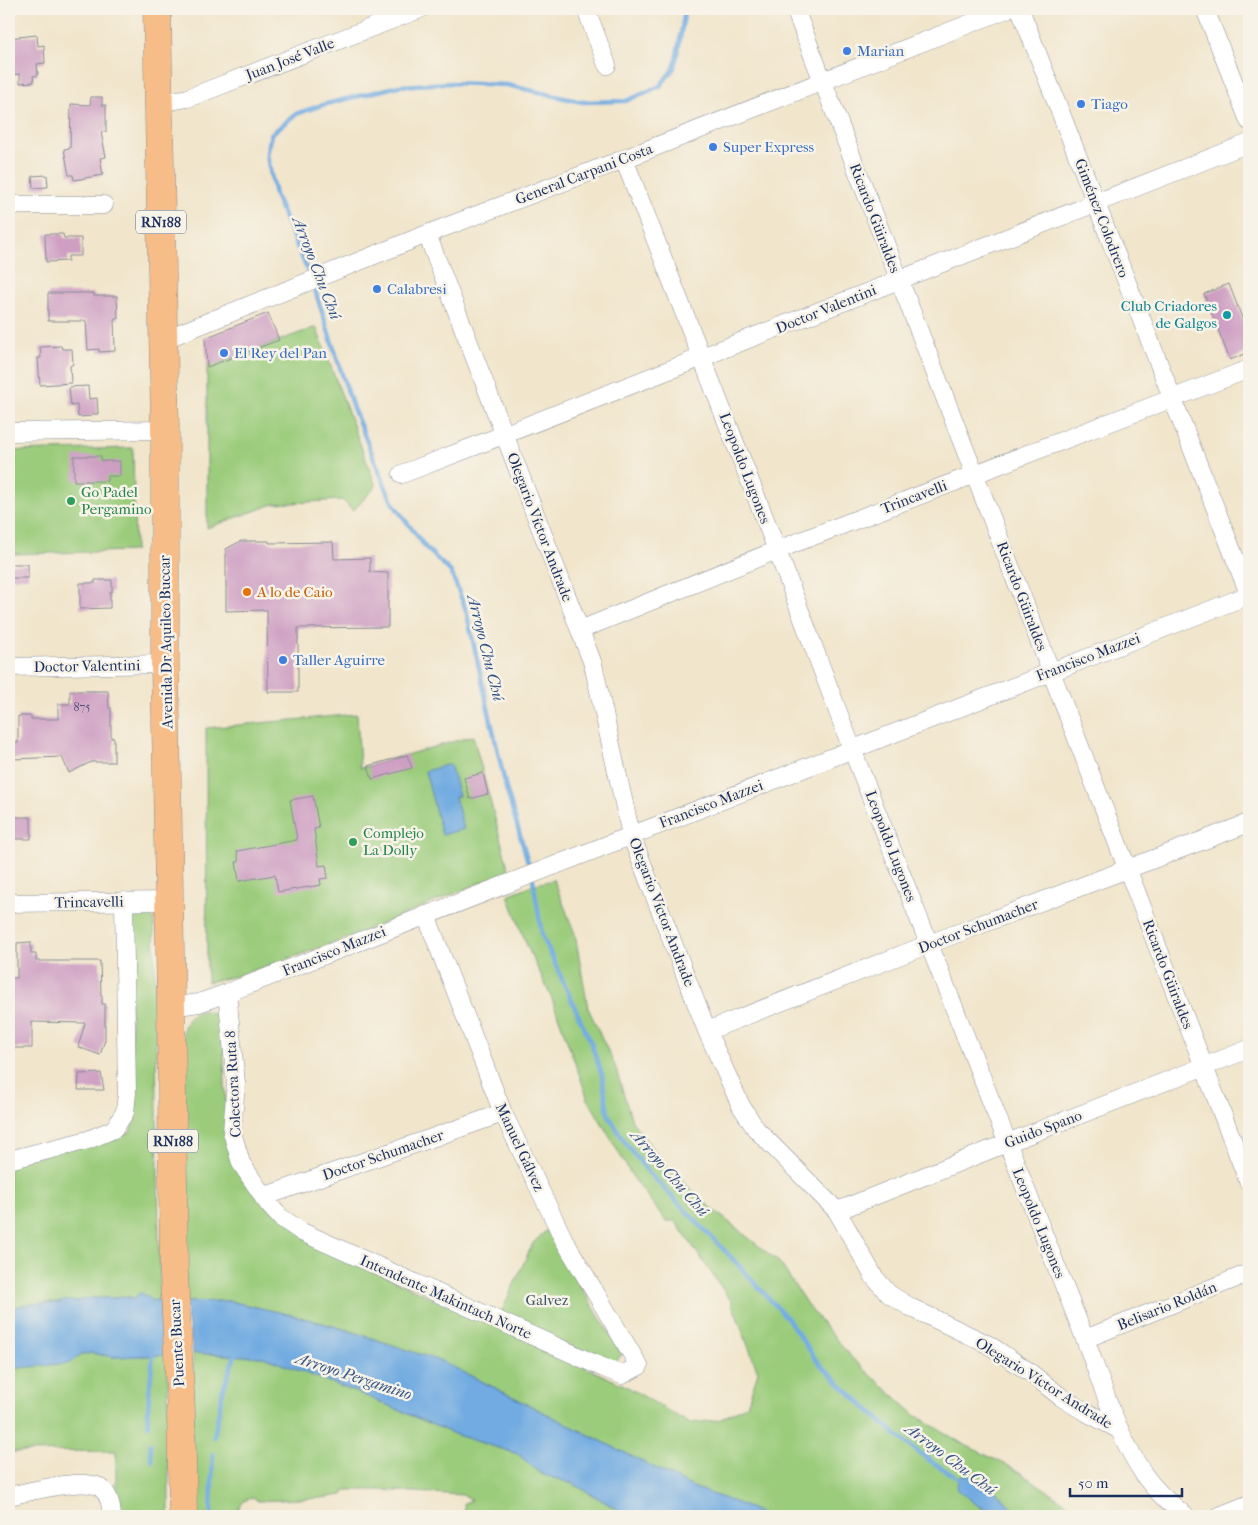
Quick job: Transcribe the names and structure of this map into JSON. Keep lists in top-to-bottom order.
{
  "streets": {
    "highway": ["RN188", "Avenida Dr Aquileo Buccar", "Puente Bucar"],
    "street": [
      "Juan José Valle",
      "General Carpani Costa",
      "Ricardo Güiraldes",
      "Giménez Colodrero",
      "Doctor Valentini",
      "Leopoldo Lugones",
      "Trincavelli",
      "Olegario Víctor Andrade",
      "Francisco Mazzei",
      "Doctor Schumacher",
      "Colectora Ruta 8",
      "Guido Spano",
      "Manuel Gálvez",
      "Intendente Makintach Norte",
      "Belisario Roldán"
    ]
  },
  "crossings": [
    ["Juan José Valle", "Avenida Dr Aquileo Buccar"],
    ["General Carpani Costa", "Ricardo Güiraldes"],
    ["General Carpani Costa", "Leopoldo Lugones"],
    ["General Carpani Costa", "Olegario Víctor Andrade"],
    ["General Carpani Costa", "Avenida Dr Aquileo Buccar"],
    ["Ricardo Güiraldes", "Doctor Valentini"],
    ["Ricardo Güiraldes", "Trincavelli"],
    ["Ricardo Güiraldes", "Francisco Mazzei"],
    ["Ricardo Güiraldes", "Doctor Schumacher"],
    ["Ricardo Güiraldes", "Guido Spano"],
    ["Giménez Colodrero", "Doctor Valentini"],
    ["Giménez Colodrero", "Trincavelli"],
    ["Giménez Colodrero", "Francisco Mazzei"],
    ["Doctor Valentini", "Leopoldo Lugones"],
    ["Doctor Valentini", "Olegario Víctor Andrade"],
    ["Doctor Valentini", "Avenida Dr Aquileo Buccar"],
    ["Leopoldo Lugones", "Trincavelli"],
    ["Leopoldo Lugones", "Olegario Víctor Andrade"],
    ["Leopoldo Lugones", "Francisco Mazzei"],
    ["Leopoldo Lugones", "Doctor Schumacher"],
    ["Leopoldo Lugones", "Guido Spano"],
    ["Leopoldo Lugones", "Belisario Roldán"],
    ["Trincavelli", "Olegario Víctor Andrade"],
    ["Trincavelli", "Avenida Dr Aquileo Buccar"],
    ["Olegario Víctor Andrade", "Francisco Mazzei"],
    ["Olegario Víctor Andrade", "Doctor Schumacher"],
    ["Olegario Víctor Andrade", "Guido Spano"],
    ["Avenida Dr Aquileo Buccar", "Francisco Mazzei"],
    ["Avenida Dr Aquileo Buccar", "Puente Bucar"],
    ["Francisco Mazzei", "Colectora Ruta 8"],
    ["Francisco Mazzei", "Manuel Gálvez"],
    ["Doctor Schumacher", "Colectora Ruta 8"],
    ["Doctor Schumacher", "Manuel Gálvez"],
    ["Doctor Schumacher", "Intendente Makintach Norte"],
    ["Colectora Ruta 8", "Intendente Makintach Norte"],
    ["Manuel Gálvez", "Intendente Makintach Norte"]
  ],
  "water": ["Arroyo Chu Chú", "Arroyo Pergamino"],
  "parks": ["Galvez"],
  "places": [
    "Marian",
    "Tiago",
    "Super Express",
    "Calabresi",
    "Club Criadores de Galgos",
    "El Rey del Pan",
    "Go Padel Pergamino",
    "A lo de Caio",
    "Taller Aguirre",
    "Complejo La Dolly"
  ],
  "house_numbers": ["875"],
  "scale_bar": "50 m"
}
